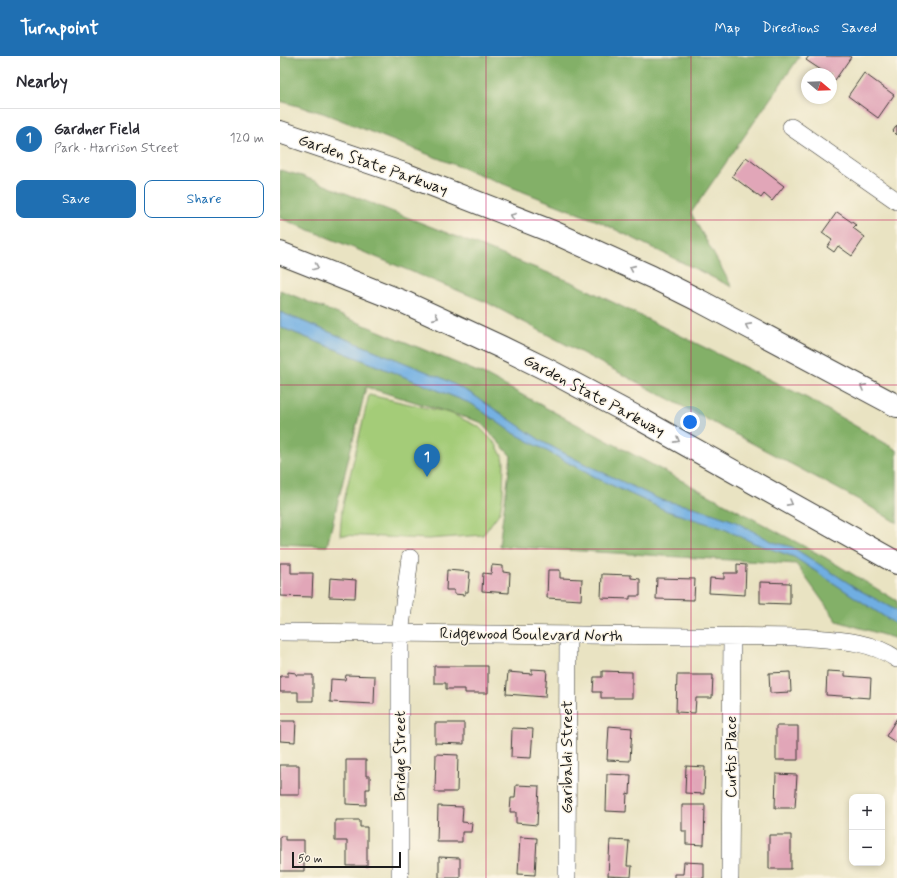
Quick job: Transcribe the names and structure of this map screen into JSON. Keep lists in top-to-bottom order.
{
  "streets": {
    "highway": ["Garden State Parkway"],
    "street": [
      "Ridgewood Boulevard North",
      "Bridge Street",
      "Garibaldi Street",
      "Curtis Place"
    ]
  },
  "crossings": [
    ["Ridgewood Boulevard North", "Bridge Street"],
    ["Ridgewood Boulevard North", "Garibaldi Street"],
    ["Ridgewood Boulevard North", "Curtis Place"]
  ],
  "scale_bar": "50 m",
  "north": "right",
  "page": {
    "header": "Turnpoint",
    "nav": ["Map", "Directions", "Saved"],
    "heading": "Nearby",
    "list": [
      {
        "mark": "1",
        "name": "Gardner Field",
        "note": "Park · Harrison Street",
        "value": "120 m"
      }
    ],
    "buttons": ["Save", "Share"],
    "pins": "1",
    "map_buttons": ["+", "−"],
    "scale": "50 m"
  }
}
